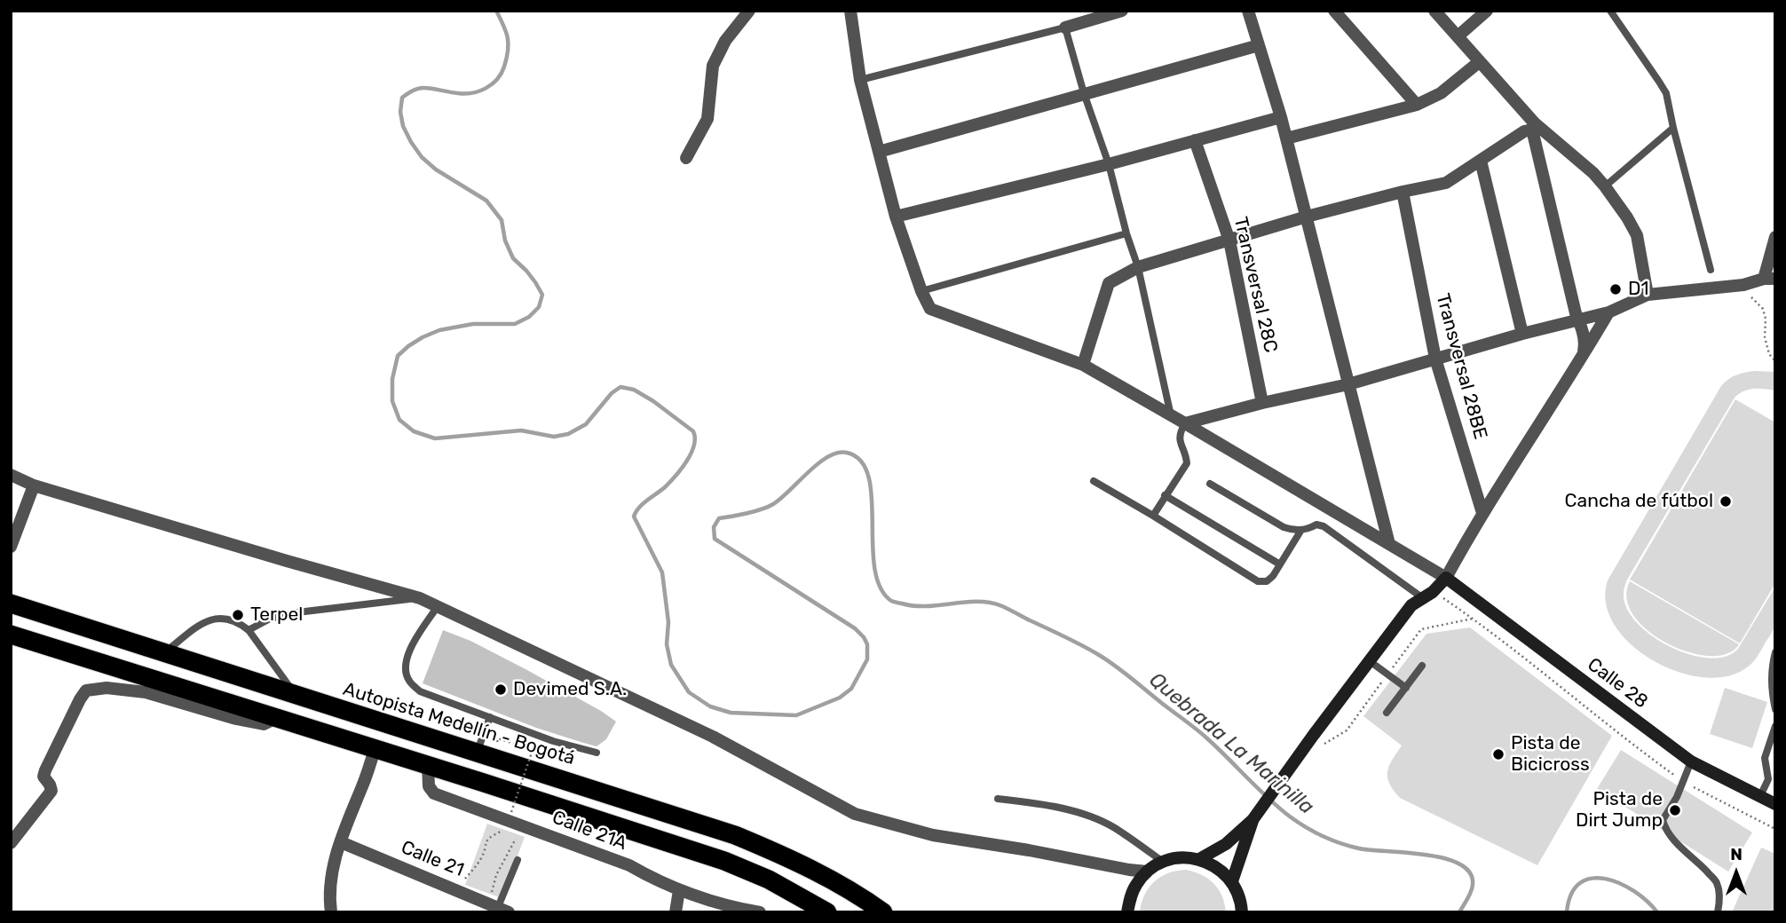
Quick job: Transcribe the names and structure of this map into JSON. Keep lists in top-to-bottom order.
{
  "streets": {
    "highway": ["Autopista Medellín - Bogotá"],
    "main road": ["Calle 28"],
    "street": [
      "Transversal 28C",
      "Transversal 28BE",
      "Calle 21A",
      "Calle 21"
    ]
  },
  "water": ["Quebrada La Marinilla"],
  "places": [
    "D1",
    "Cancha de fútbol",
    "Terpel",
    "Devimed S.A.",
    "Pista de Bicicross",
    "Pista de Dirt Jump"
  ],
  "north": "top"
}
